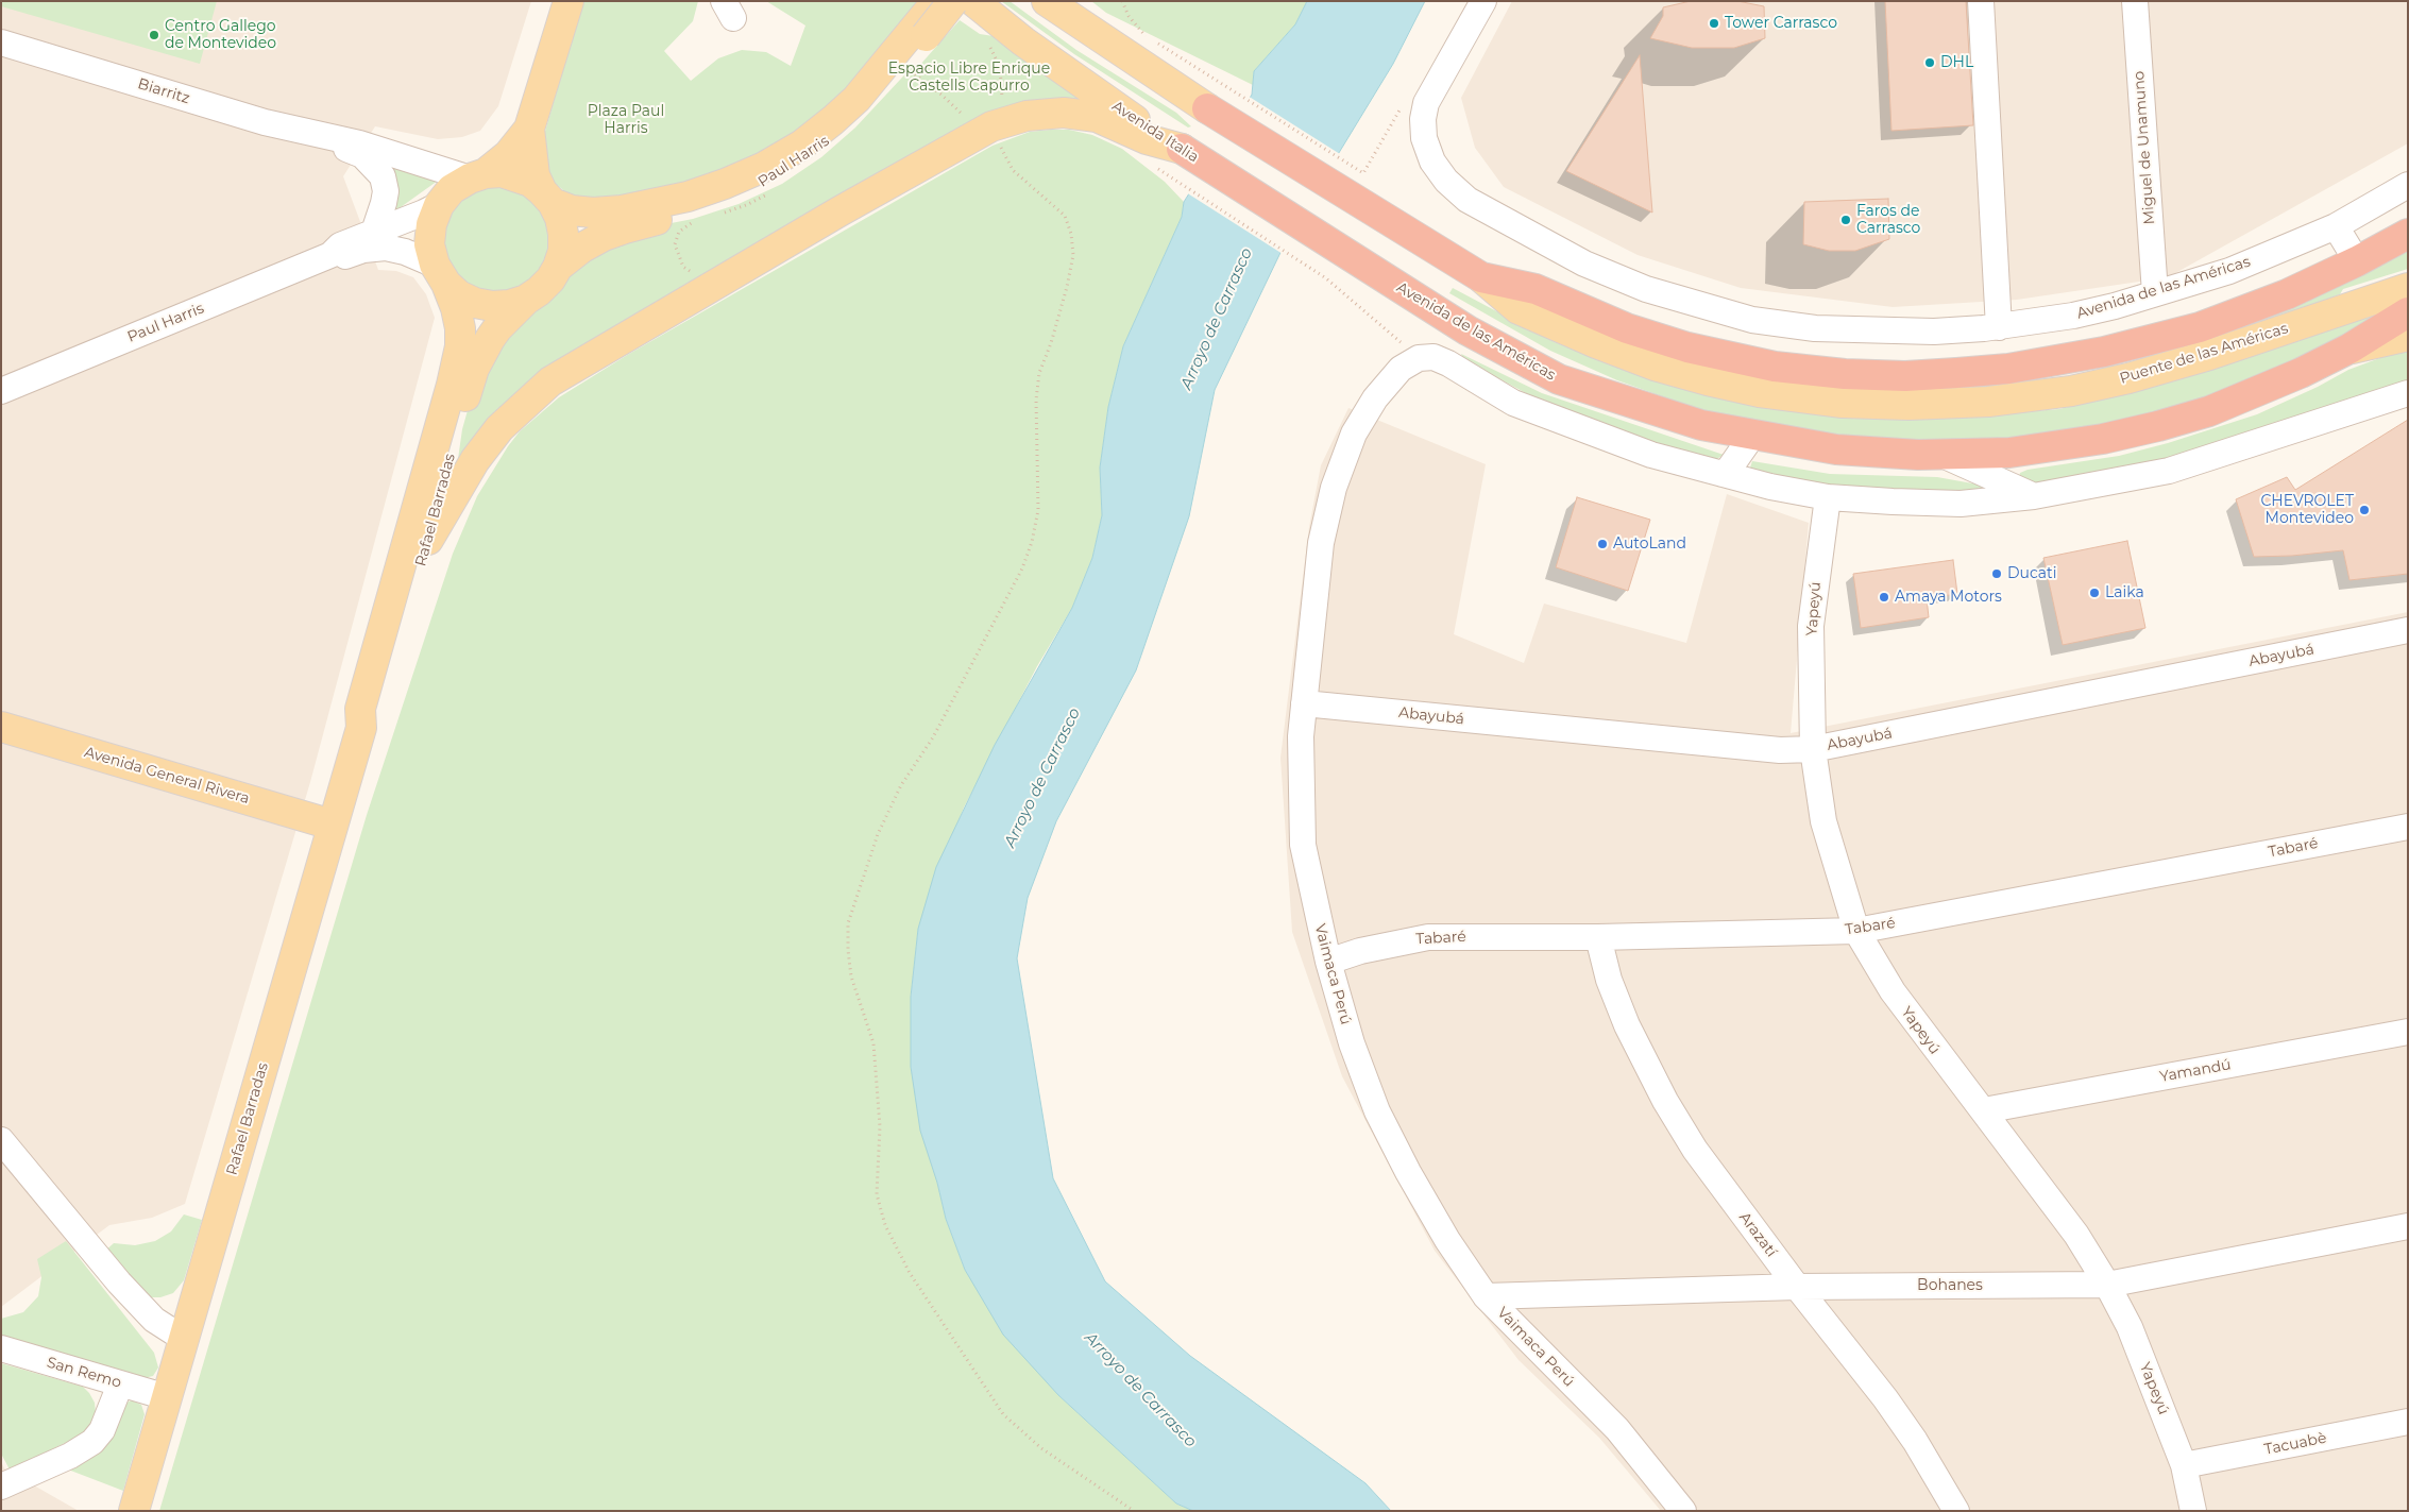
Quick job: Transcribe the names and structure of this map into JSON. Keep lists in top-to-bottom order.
{
  "streets": {
    "highway": ["Avenida Italia", "Avenida de las Américas"],
    "main road": [
      "Paul Harris",
      "Puente de las Américas",
      "Rafael Barradas",
      "Avenida General Rivera"
    ],
    "street": [
      "Biarritz",
      "Miguel de Unamuno",
      "Yapeyú",
      "Abayubá",
      "Tabaré",
      "Vaimaca Perú",
      "Yamandú",
      "Arazatí",
      "Bohanes",
      "San Remo",
      "Tacuabè"
    ]
  },
  "crossings": [
    ["Biarritz", "Paul Harris"],
    ["Biarritz", "Rafael Barradas"],
    ["Avenida Italia", "Avenida de las Américas"],
    ["Miguel de Unamuno", "Avenida de las Américas"],
    ["Paul Harris", "Rafael Barradas"],
    ["Rafael Barradas", "Avenida General Rivera"],
    ["Rafael Barradas", "San Remo"],
    ["Yapeyú", "Abayubá"],
    ["Yapeyú", "Tabaré"],
    ["Yapeyú", "Yamandú"],
    ["Yapeyú", "Bohanes"],
    ["Yapeyú", "Tacuabè"],
    ["Abayubá", "Vaimaca Perú"],
    ["Tabaré", "Vaimaca Perú"],
    ["Tabaré", "Arazatí"],
    ["Vaimaca Perú", "Bohanes"],
    ["Arazatí", "Bohanes"]
  ],
  "water": ["Arroyo de Carrasco"],
  "parks": ["Espacio Libre Enrique Castells Capurro", "Plaza Paul Harris"],
  "places": [
    "Tower Carrasco",
    "Centro Gallego de Montevideo",
    "DHL",
    "Faros de Carrasco",
    "CHEVROLET Montevideo",
    "AutoLand",
    "Ducati",
    "Laika",
    "Amaya Motors"
  ]
}
